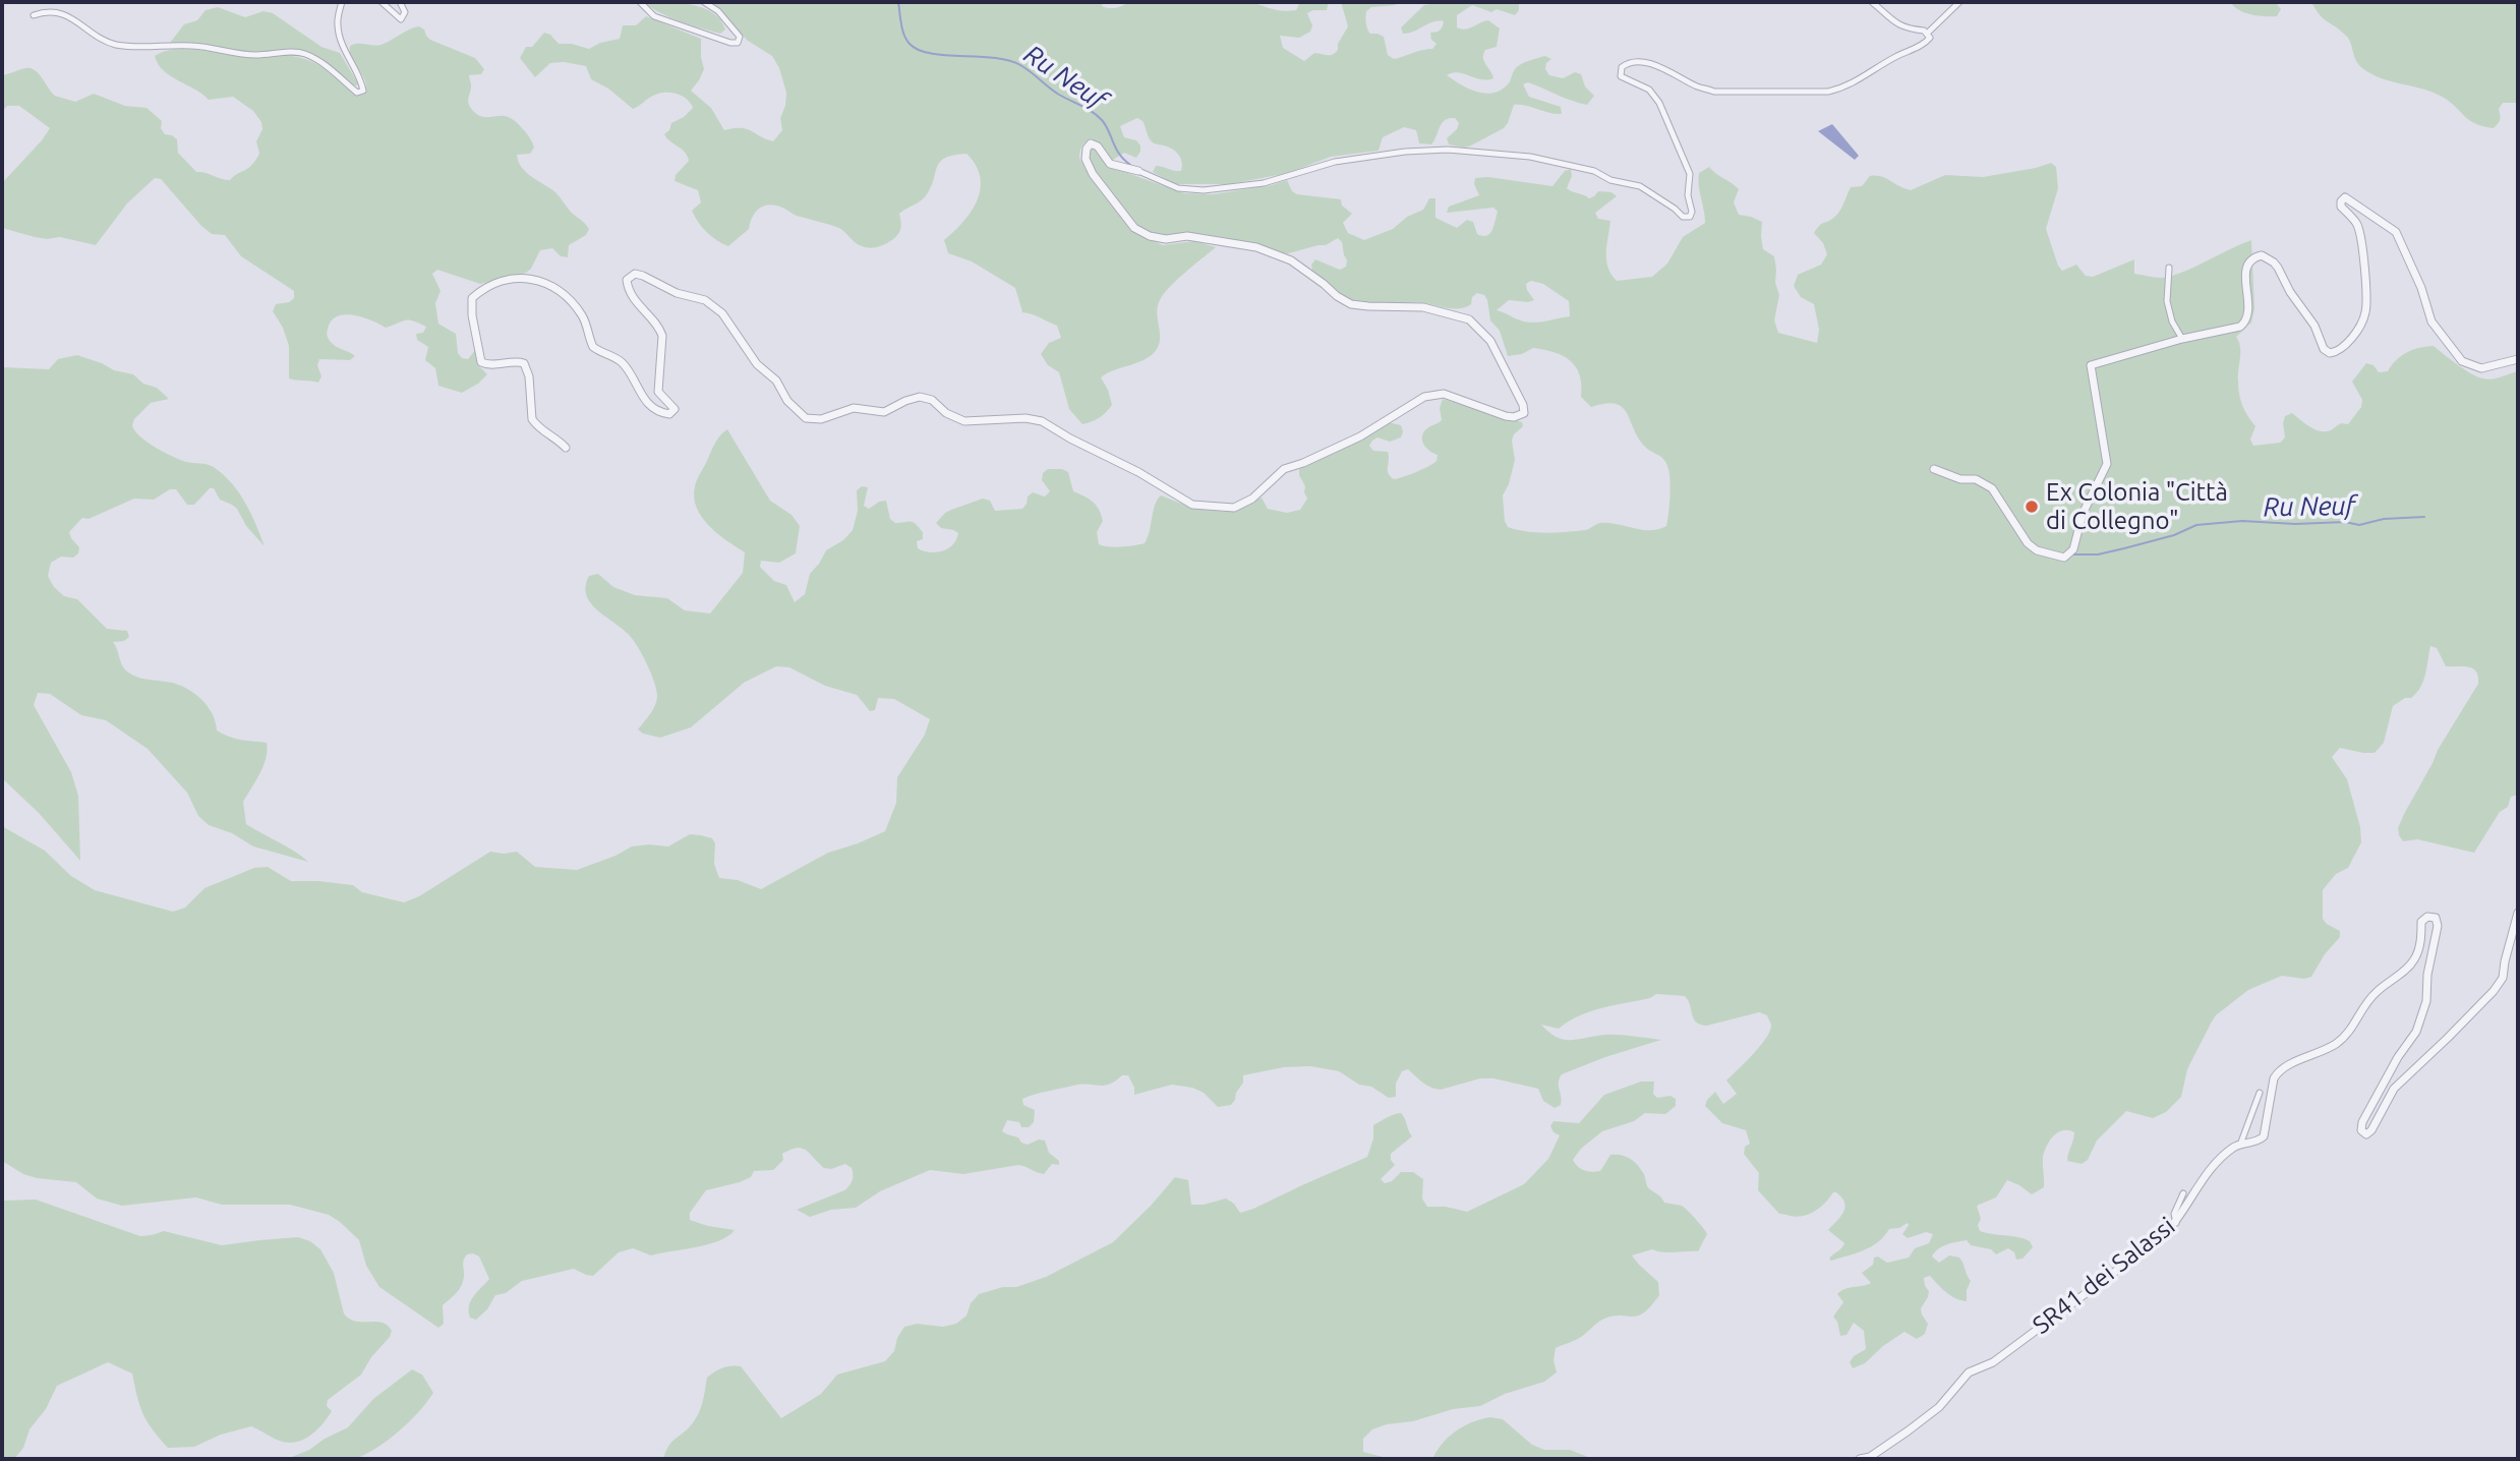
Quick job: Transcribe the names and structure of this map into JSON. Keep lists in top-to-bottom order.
{
  "streets": {
    "street": ["SR41 dei Salassi"]
  },
  "water": ["Ru Neuf"],
  "places": ["Ex Colonia \"Città di Collegno\""]
}
